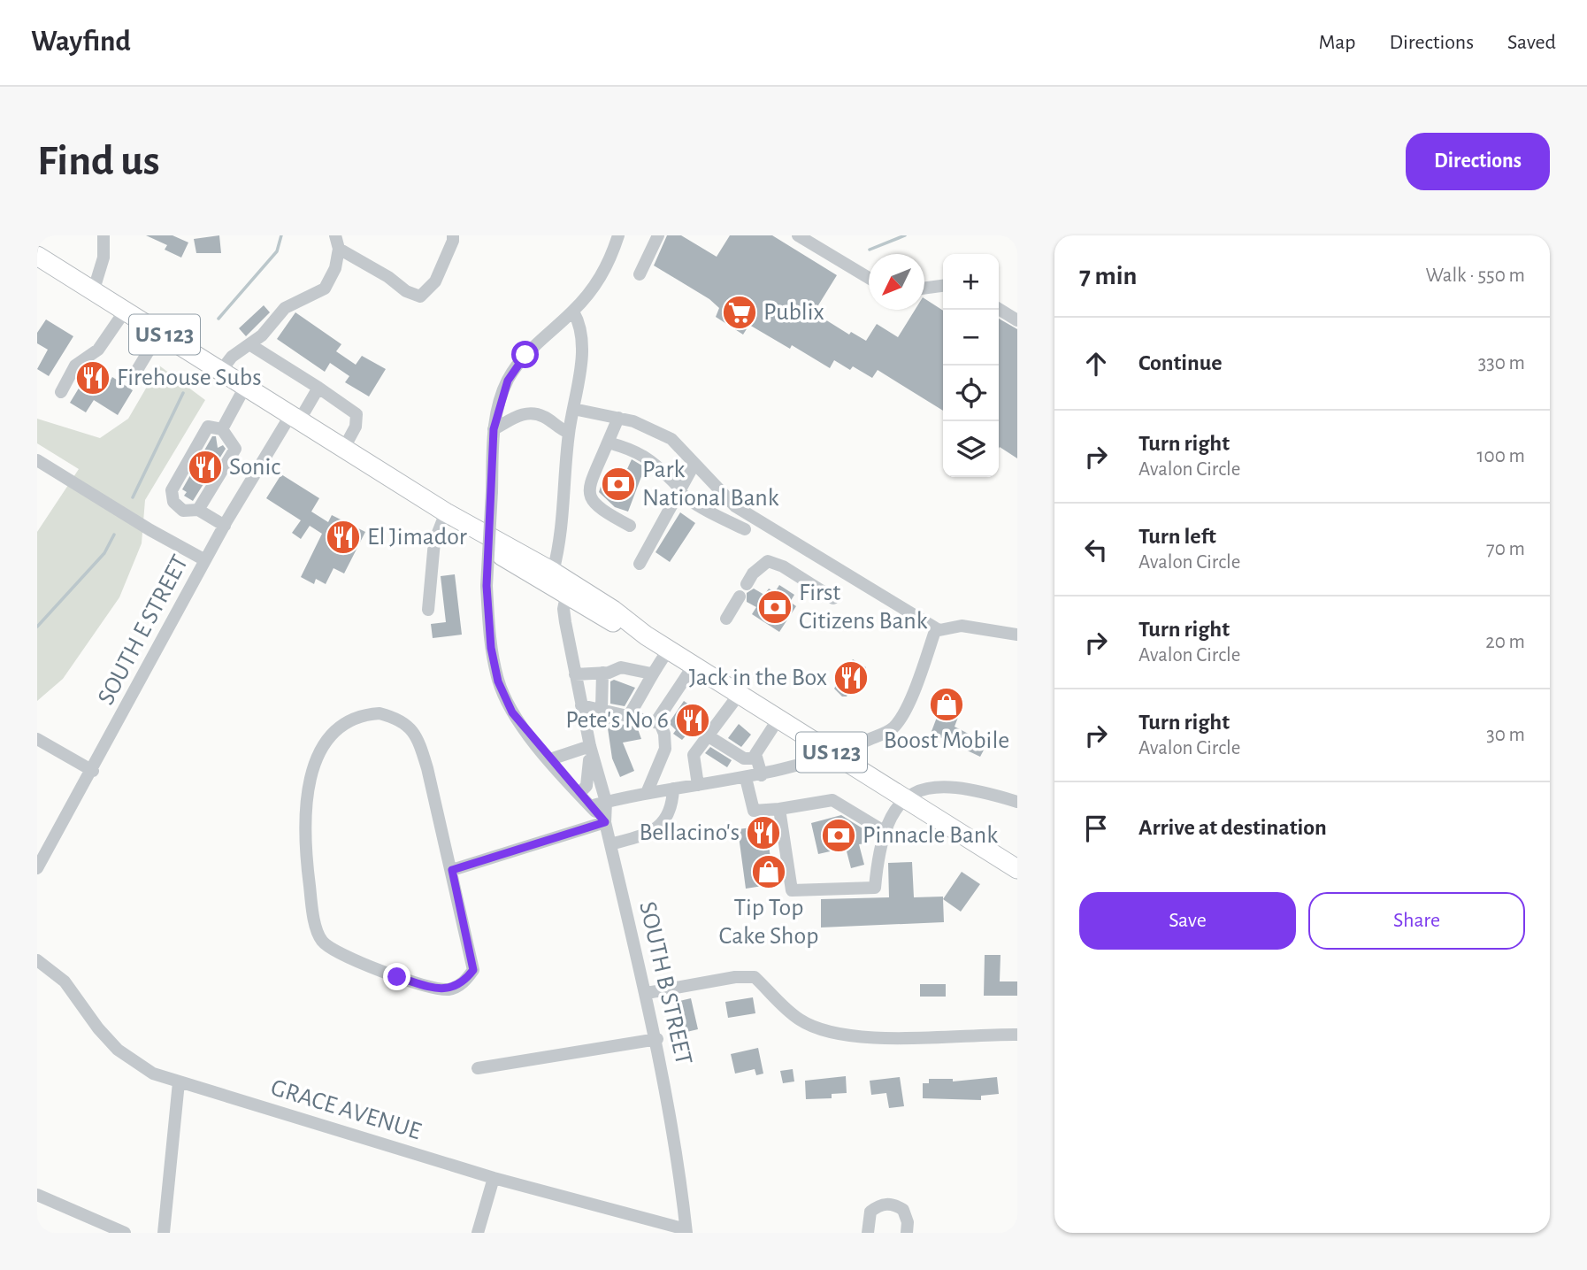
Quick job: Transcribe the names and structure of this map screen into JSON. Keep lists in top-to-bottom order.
{
  "streets": {
    "highway": ["US 123"],
    "street": ["SOUTH E STREET", "SOUTH B STREET", "GRACE AVENUE"]
  },
  "crossings": [
    ["US 123", "SOUTH E STREET"],
    ["US 123", "SOUTH B STREET"],
    ["SOUTH B STREET", "GRACE AVENUE"]
  ],
  "places": {
    "supermarket": ["Publix"],
    "restaurant": [
      "Firehouse Subs",
      "Sonic",
      "El Jimador",
      "Jack in the Box",
      "Pete's No 6",
      "Bellacino's"
    ],
    "bank": ["Park National Bank", "First Citizens Bank", "Pinnacle Bank"],
    "shop": ["Boost Mobile", "Tip Top Cake Shop"]
  },
  "north": "bottom left",
  "page": {
    "header": "Wayfind",
    "nav": ["Map", "Directions", "Saved"],
    "buttons": [
      "Directions",
      ["Save", "Share"]
    ],
    "title": "Find us",
    "heading": ["7 min", "Walk · 550 m"],
    "map_buttons": ["+", "−"],
    "list": [
      ["Continue", "330 m"],
      ["Turn right", "Avalon Circle", "100 m"],
      ["Turn left", "Avalon Circle", "70 m"],
      ["Turn right", "Avalon Circle", "20 m"],
      ["Turn right", "Avalon Circle", "30 m"],
      "Arrive at destination"
    ]
  }
}
